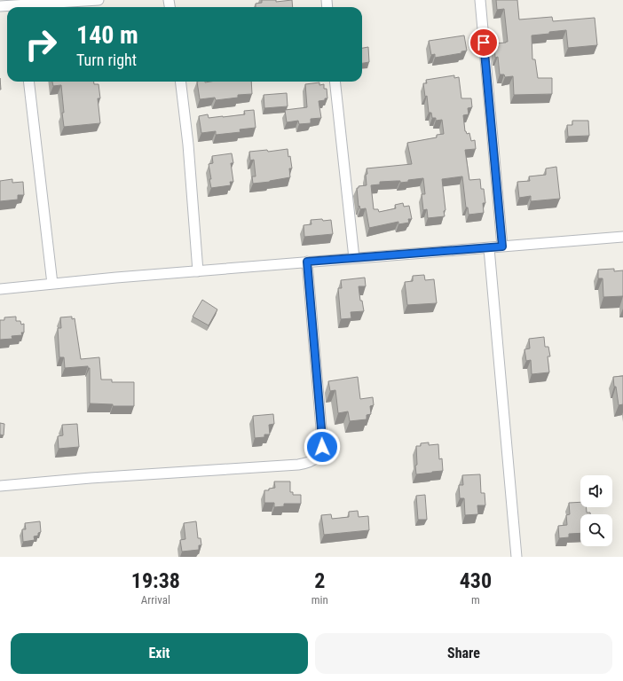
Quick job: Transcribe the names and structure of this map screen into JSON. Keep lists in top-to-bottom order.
{
  "page": {
    "turn": ["140 m", "Turn right"],
    "eta": [
      "19:38",
      "Arrival",
      "2",
      "min",
      "430",
      "m"
    ],
    "buttons": ["Exit", "Share"]
  }
}
